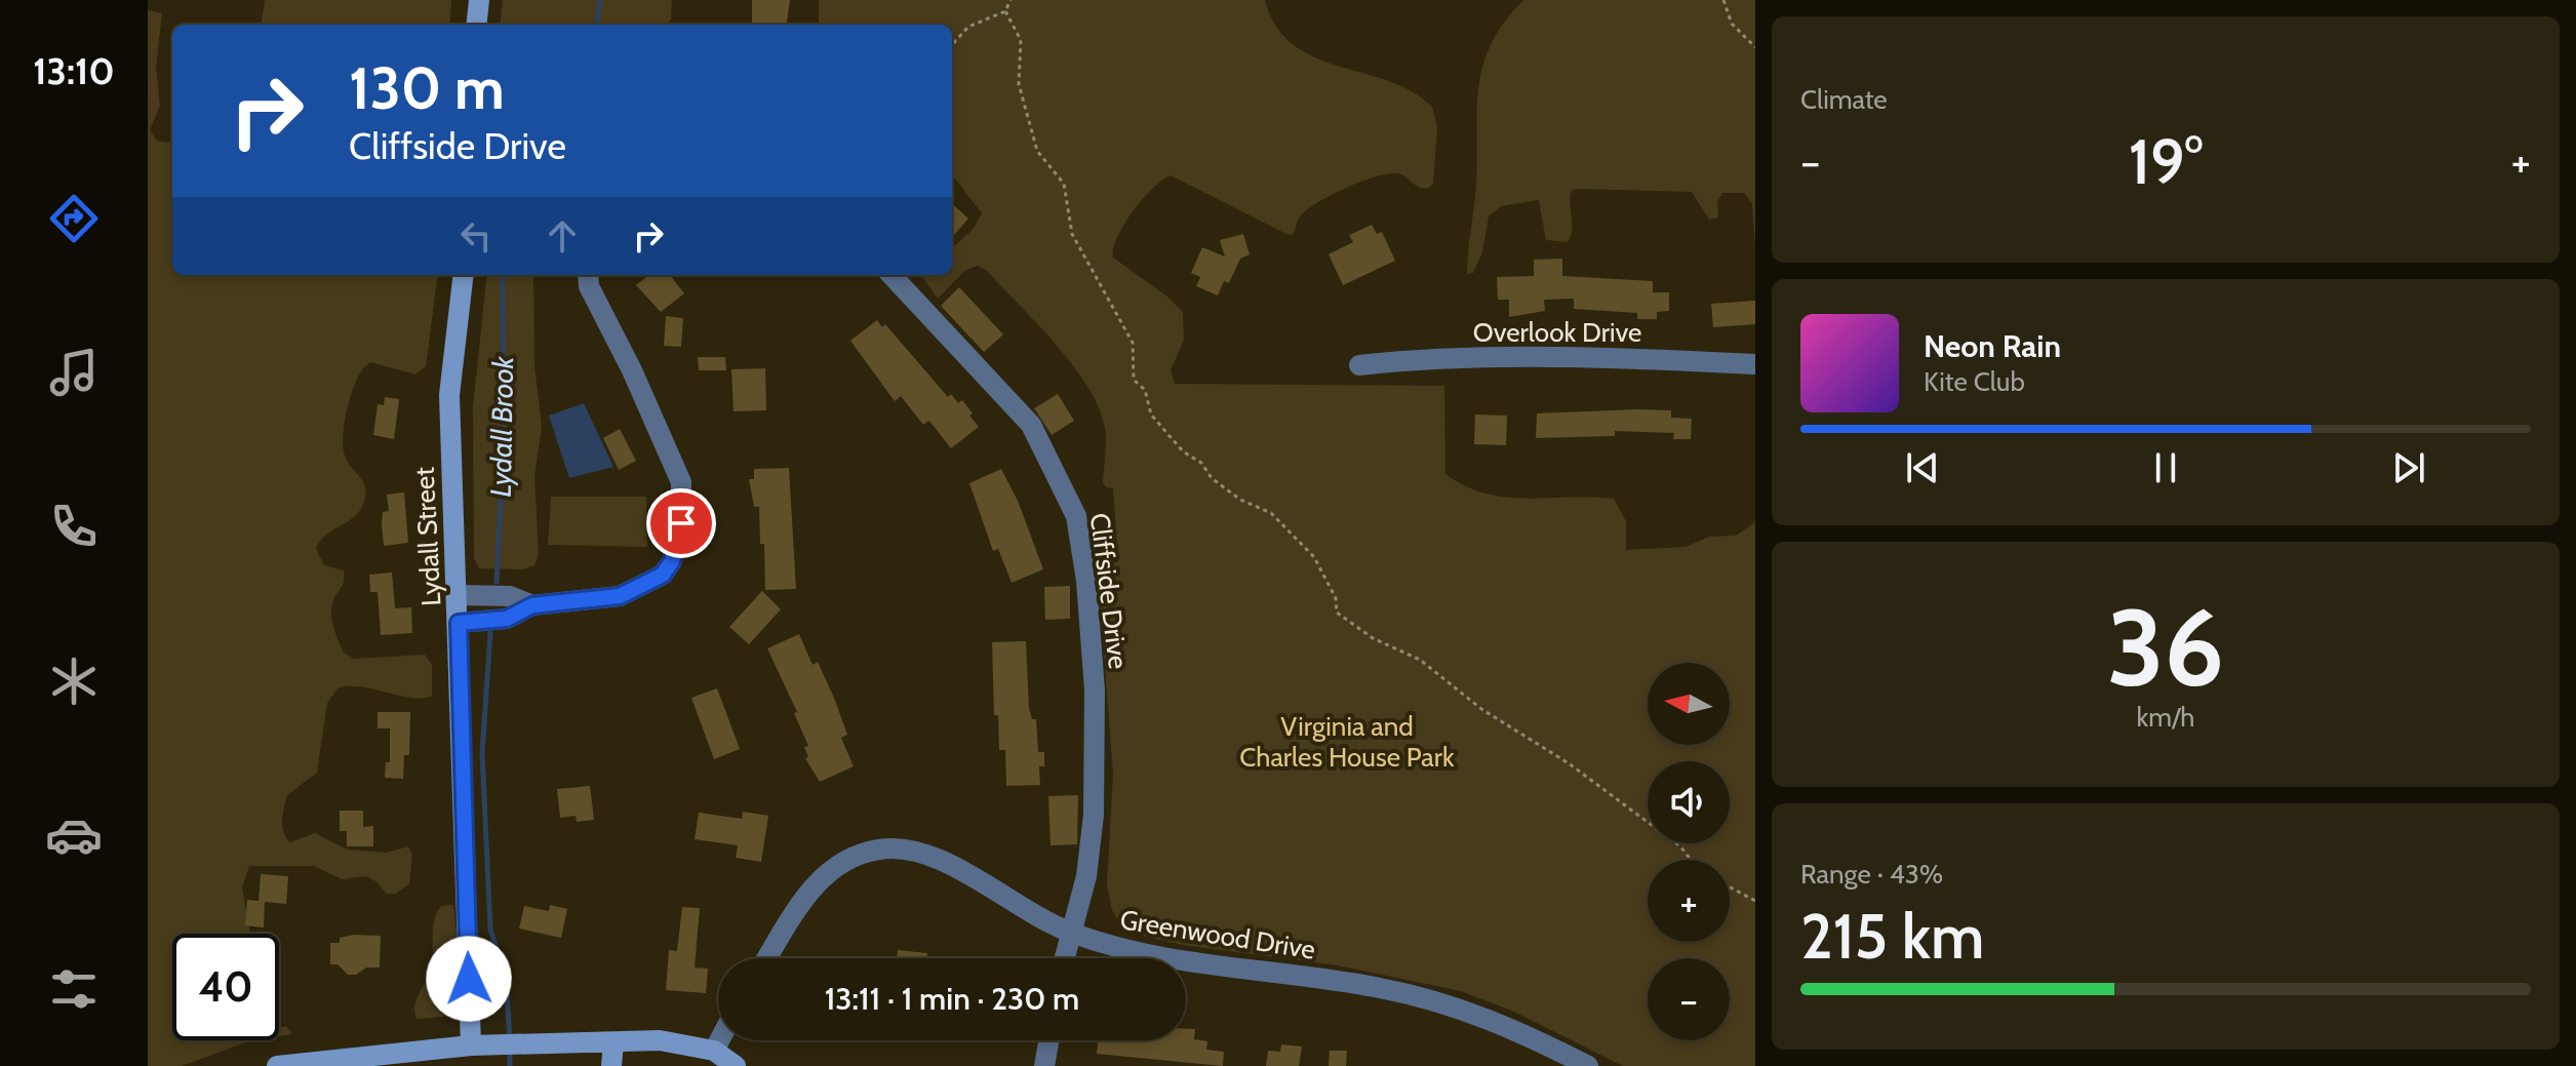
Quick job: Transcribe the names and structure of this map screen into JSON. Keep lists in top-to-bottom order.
{
  "streets": {
    "street": [
      "Overlook Drive",
      "Lydall Street",
      "Cliffside Drive",
      "Greenwood Drive"
    ]
  },
  "crossings": [
    ["Cliffside Drive", "Greenwood Drive"]
  ],
  "water": ["Lydall Brook"],
  "parks": ["Virginia and Charles House Park"],
  "north": "left",
  "page": {
    "tabs": "13:10",
    "tile": [
      "Climate",
      ["36", "km/h"],
      ["Range · 43%", "215 km"]
    ],
    "turn": ["130 m", "Cliffside Drive"],
    "heat": ["−", "19°", "+"],
    "song": ["Neon Rain", "Kite Club"],
    "map_buttons": ["+", "−"],
    "limit": "40",
    "trip": "13:11 · 1 min · 230 m"
  }
}
